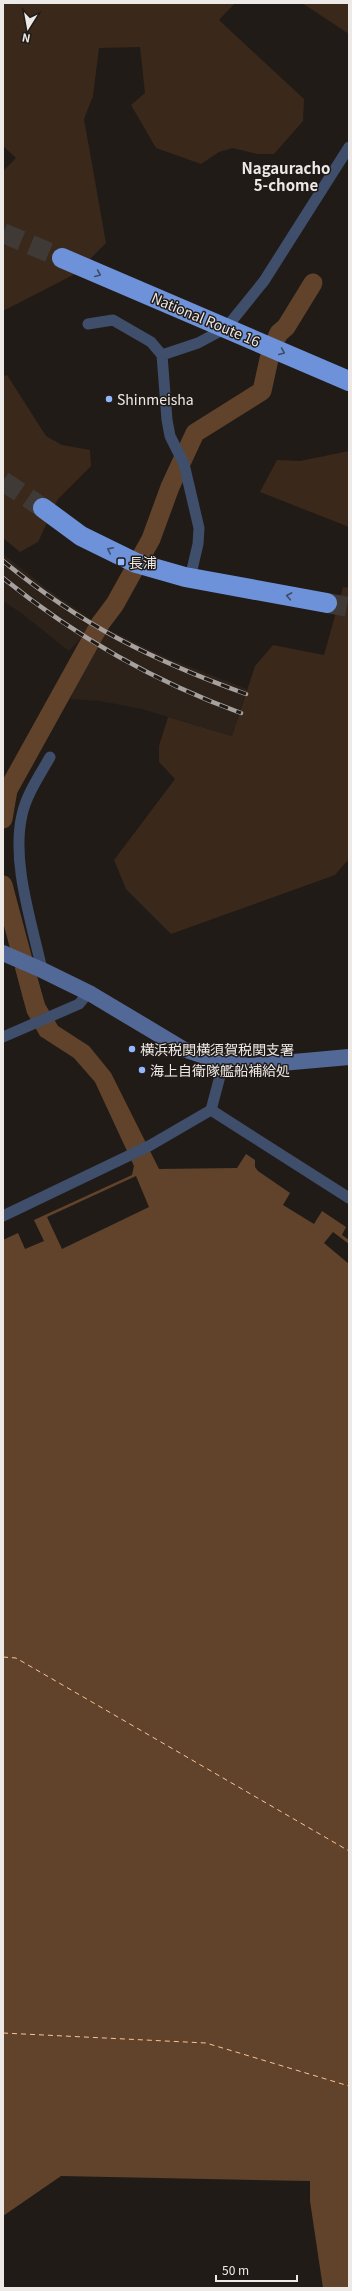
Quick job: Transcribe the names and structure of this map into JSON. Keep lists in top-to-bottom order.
{
  "streets": {
    "highway": ["National Route 16"]
  },
  "one_way": ["National Route 16"],
  "districts": ["Nagauracho 5-chome"],
  "places": {
    "other": ["Shinmeisha", "横浜税関横須賀税関支署", "海上自衛隊艦船補給処"],
    "transit": ["長浦"]
  },
  "scale_bar": "50 m",
  "north": "bottom"
}
